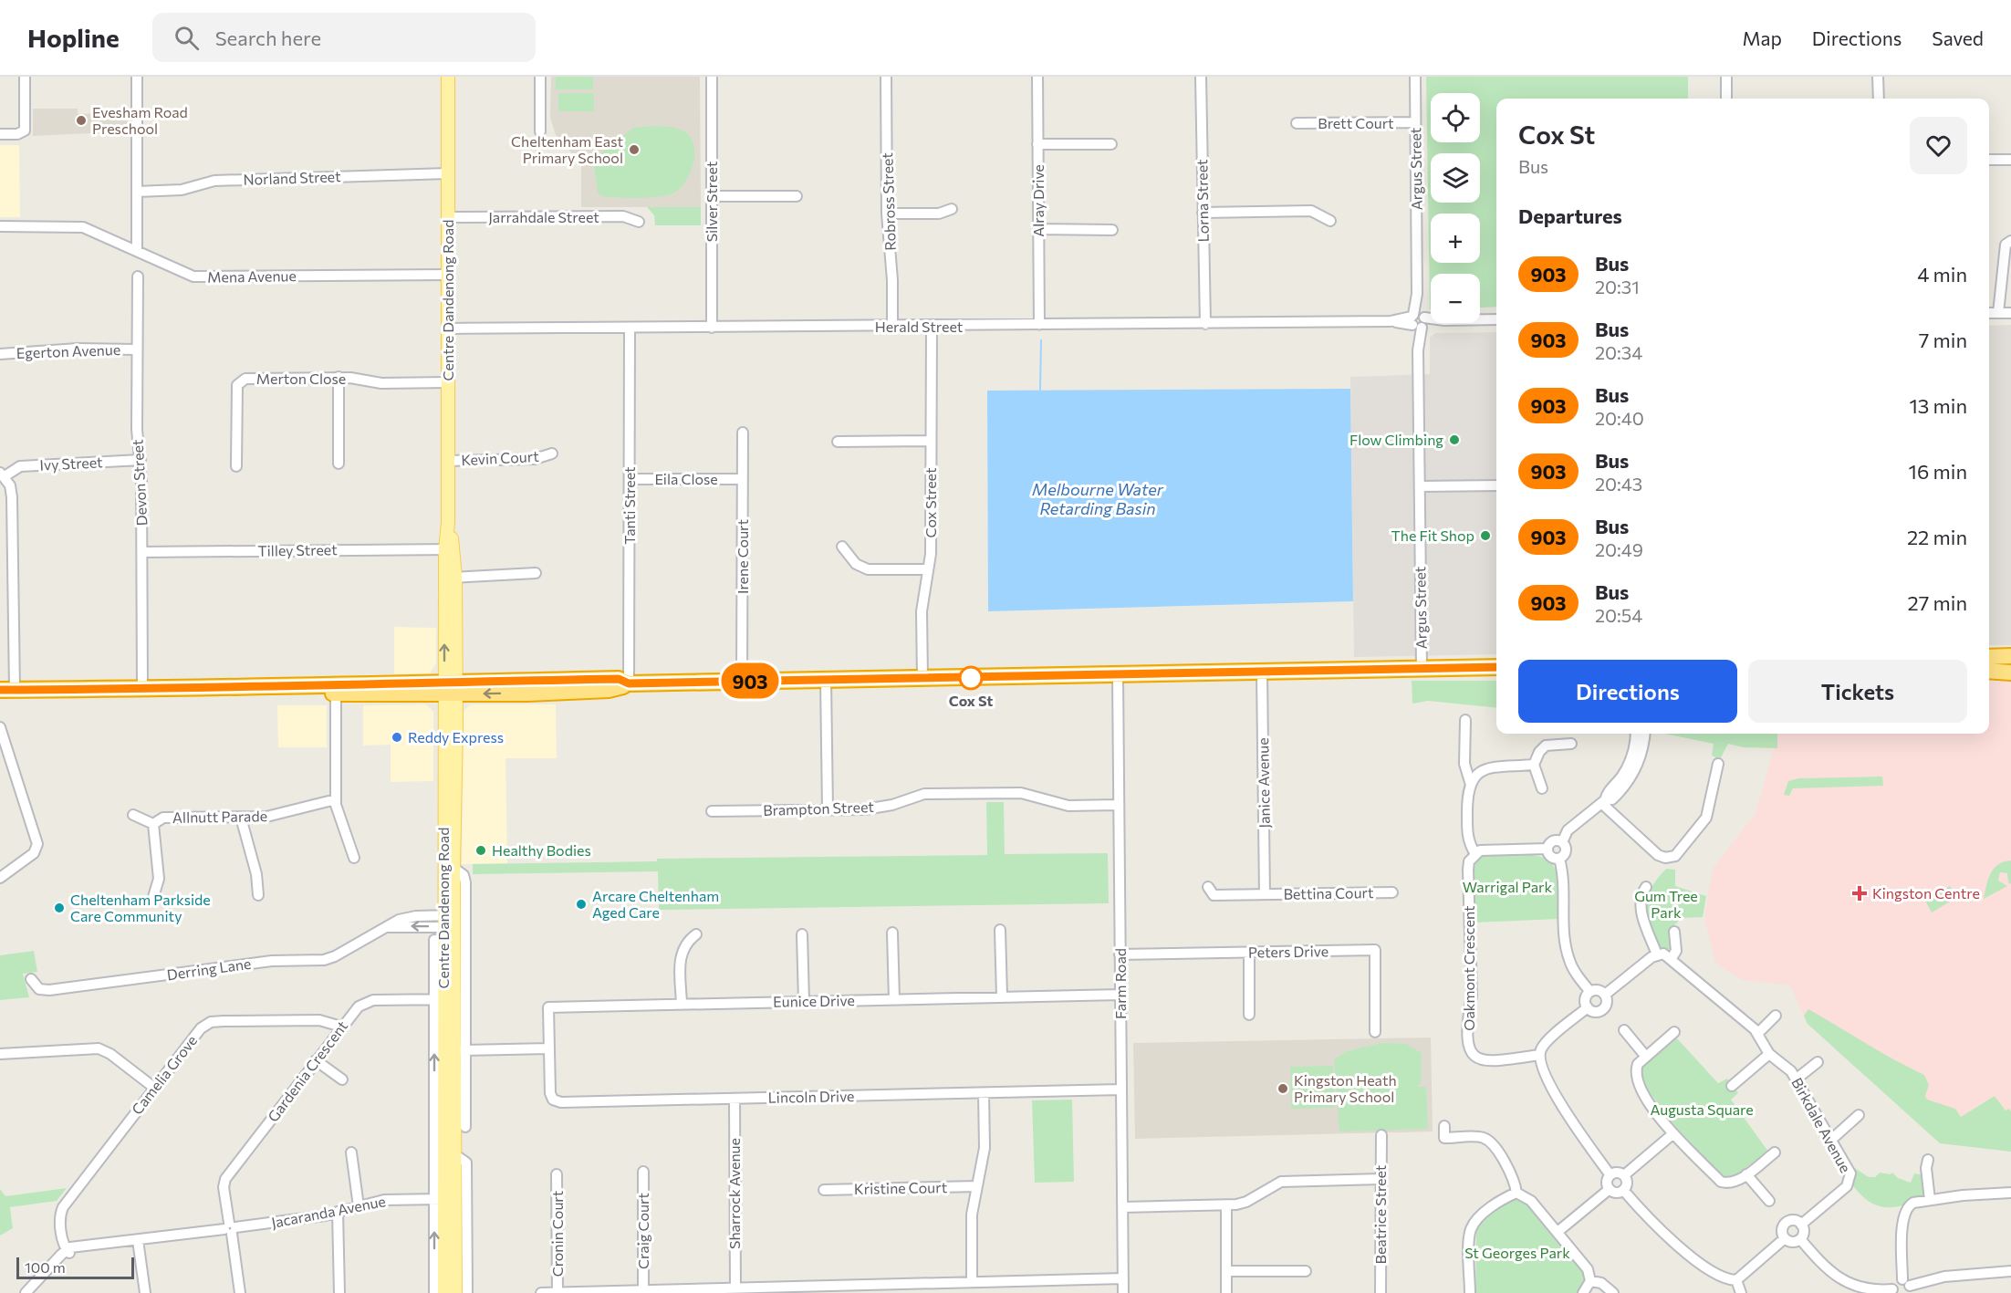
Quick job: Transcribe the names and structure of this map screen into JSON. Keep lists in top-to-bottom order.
{
  "streets": {
    "main road": ["Centre Dandenong Road"],
    "street": [
      "Brett Court",
      "Argus Street",
      "Norland Street",
      "Alray Drive",
      "Lorna Street",
      "Silver Street",
      "Robross Street",
      "Jarrahdale Street",
      "Mena Avenue",
      "Herald Street",
      "Egerton Avenue",
      "Merton Close",
      "Kevin Court",
      "Ivy Street",
      "Eila Close",
      "Devon Street",
      "Cox Street",
      "Tanti Street",
      "Tilley Street",
      "Irene Court",
      "Janice Avenue",
      "Brampton Street",
      "Allnutt Parade",
      "Bettina Court",
      "Peters Drive",
      "Oakmont Crescent",
      "Derring Lane",
      "Farm Road",
      "Eunice Drive",
      "Gardenia Crescent",
      "Camelia Grove",
      "Lincoln Drive",
      "Birkdale Avenue",
      "Kristine Court",
      "Sharrock Avenue",
      "Jacaranda Avenue",
      "Beatrice Street",
      "Craig Court",
      "Cronin Court"
    ]
  },
  "crossings": [
    ["Brett Court", "Argus Street"],
    ["Argus Street", "Herald Street"],
    ["Norland Street", "Centre Dandenong Road"],
    ["Alray Drive", "Herald Street"],
    ["Lorna Street", "Herald Street"],
    ["Silver Street", "Herald Street"],
    ["Robross Street", "Herald Street"],
    ["Jarrahdale Street", "Centre Dandenong Road"],
    ["Mena Avenue", "Centre Dandenong Road"],
    ["Centre Dandenong Road", "Herald Street"],
    ["Centre Dandenong Road", "Merton Close"],
    ["Centre Dandenong Road", "Kevin Court"],
    ["Centre Dandenong Road", "Tilley Street"],
    ["Centre Dandenong Road", "Derring Lane"],
    ["Centre Dandenong Road", "Gardenia Crescent"],
    ["Centre Dandenong Road", "Jacaranda Avenue"],
    ["Herald Street", "Cox Street"],
    ["Herald Street", "Tanti Street"],
    ["Egerton Avenue", "Devon Street"],
    ["Ivy Street", "Devon Street"],
    ["Eila Close", "Tanti Street"],
    ["Eila Close", "Irene Court"],
    ["Devon Street", "Tilley Street"],
    ["Janice Avenue", "Bettina Court"],
    ["Brampton Street", "Farm Road"],
    ["Peters Drive", "Farm Road"],
    ["Farm Road", "Eunice Drive"],
    ["Farm Road", "Lincoln Drive"],
    ["Eunice Drive", "Lincoln Drive"],
    ["Gardenia Crescent", "Camelia Grove"],
    ["Gardenia Crescent", "Jacaranda Avenue"],
    ["Camelia Grove", "Jacaranda Avenue"],
    ["Lincoln Drive", "Sharrock Avenue"]
  ],
  "water": ["Melbourne Water Retarding Basin"],
  "parks": [
    "Warrigal Park",
    "Gum Tree Park",
    "Augusta Square",
    "St Georges Park"
  ],
  "places": {
    "other": [
      "Evesham Road Preschool",
      "Cheltenham East Primary School",
      "Flow Climbing",
      "The Fit Shop",
      "Cox St",
      "Reddy Express",
      "Healthy Bodies",
      "Arcare Cheltenham Aged Care",
      "Cheltenham Parkside Care Community",
      "Kingston Heath Primary School"
    ],
    "health": ["Kingston Centre"]
  },
  "lines": ["bus line 903"],
  "scale_bar": "100 m",
  "page": {
    "header": "Hopline",
    "search": "Search here",
    "nav": ["Map", "Directions", "Saved"],
    "on_map": "903",
    "map_buttons": ["+", "−"],
    "heading": [
      ["Cox St", "Bus"],
      "Departures"
    ],
    "list": [
      {
        "mark": "903",
        "name": "Bus",
        "note": "20:31",
        "value": "4 min"
      },
      {
        "mark": "903",
        "name": "Bus",
        "note": "20:34",
        "value": "7 min"
      },
      {
        "mark": "903",
        "name": "Bus",
        "note": "20:40",
        "value": "13 min"
      },
      {
        "mark": "903",
        "name": "Bus",
        "note": "20:43",
        "value": "16 min"
      },
      {
        "mark": "903",
        "name": "Bus",
        "note": "20:49",
        "value": "22 min"
      },
      {
        "mark": "903",
        "name": "Bus",
        "note": "20:54",
        "value": "27 min"
      }
    ],
    "buttons": ["Directions", "Tickets"],
    "scale": "100 m"
  }
}
